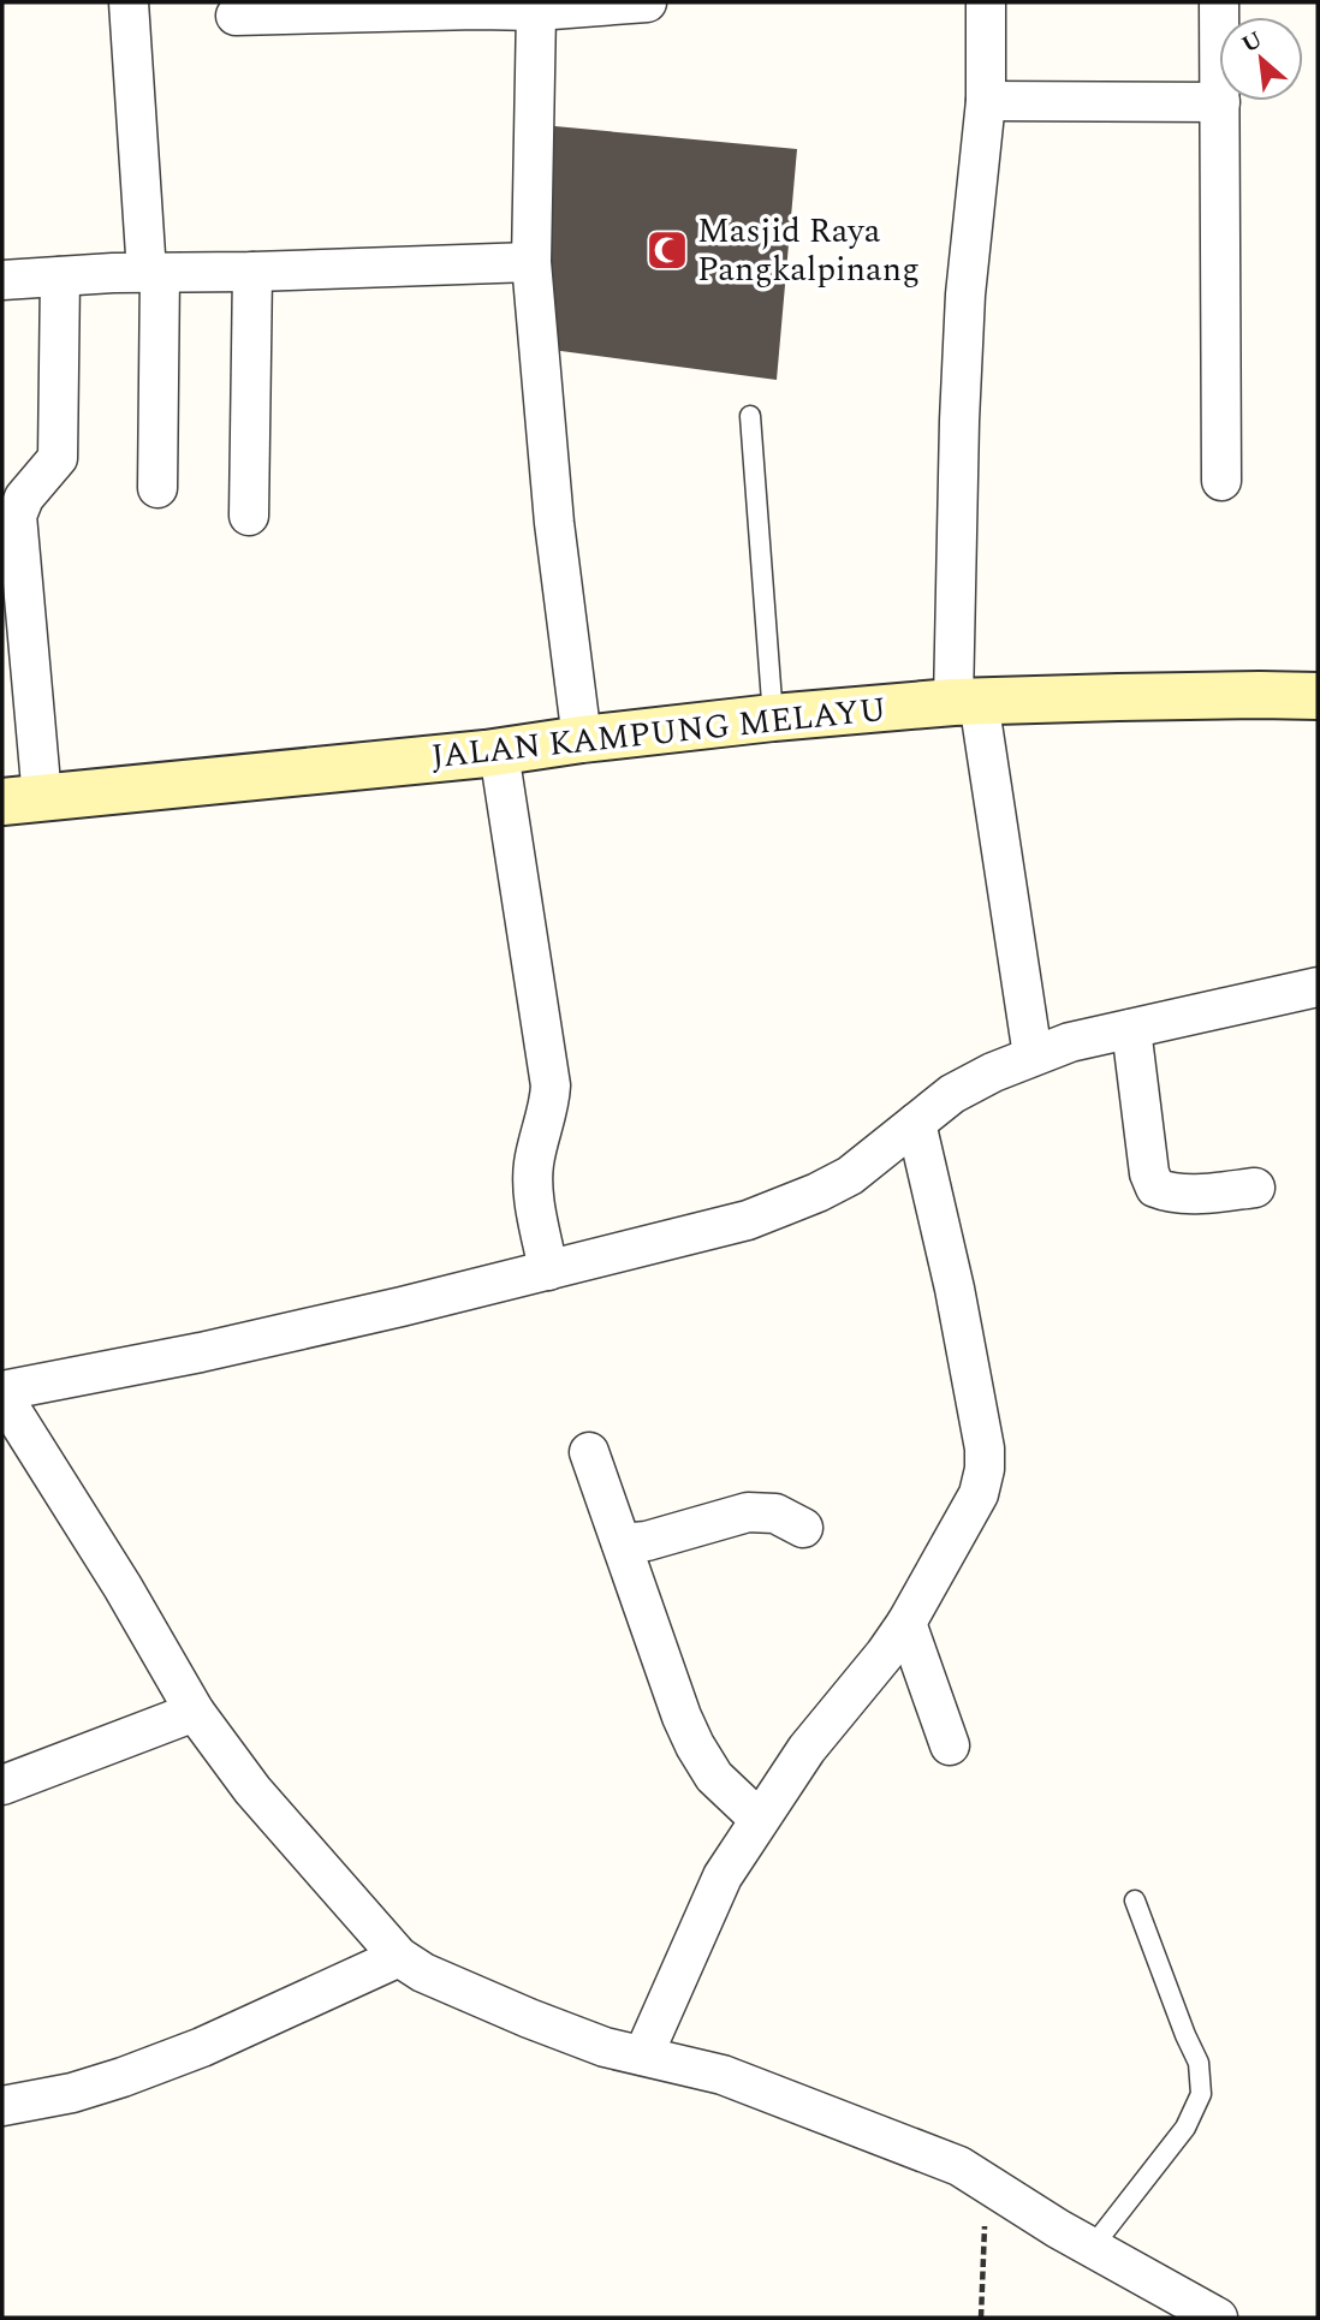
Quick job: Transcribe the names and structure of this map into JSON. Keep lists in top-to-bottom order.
{
  "streets": {
    "main road": ["JALAN KAMPUNG MELAYU"]
  },
  "places": {
    "mosque": ["Masjid Raya Pangkalpinang"]
  },
  "north": "top left"
}
